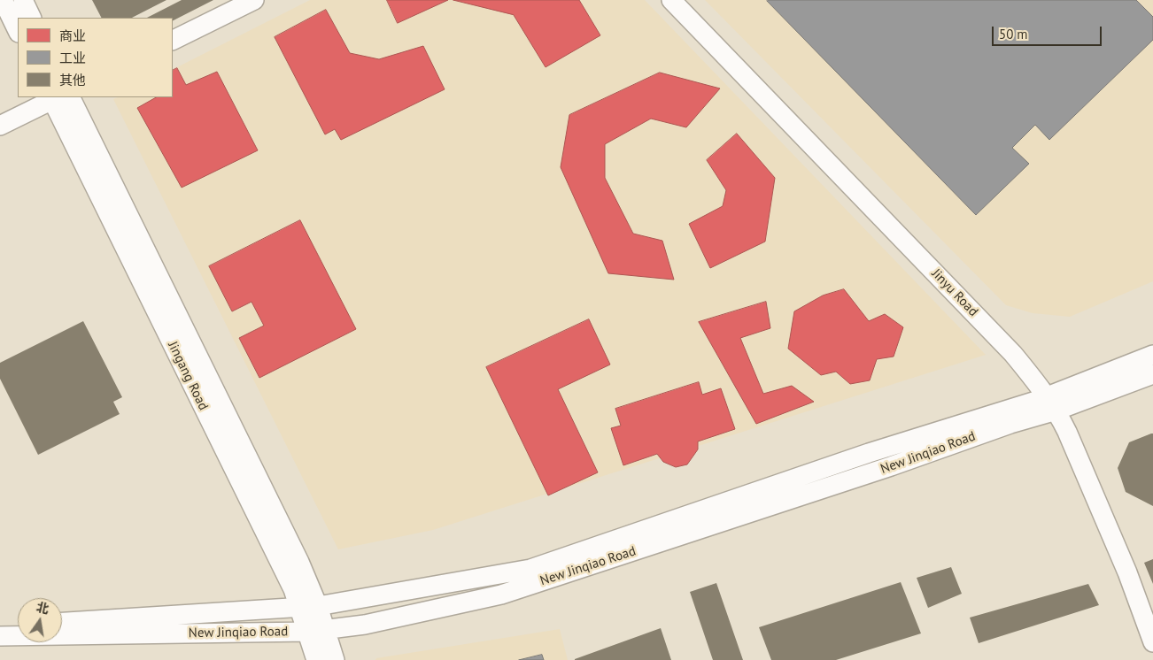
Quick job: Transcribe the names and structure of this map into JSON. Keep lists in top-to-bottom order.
{
  "streets": {
    "street": ["Jinyu Road", "Jingang Road", "New Jinqiao Road"]
  },
  "crossings": [
    ["Jinyu Road", "New Jinqiao Road"],
    ["Jingang Road", "New Jinqiao Road"]
  ],
  "legend": ["商业", "工业", "其他"],
  "scale_bar": "50 m",
  "north": "top"
}
